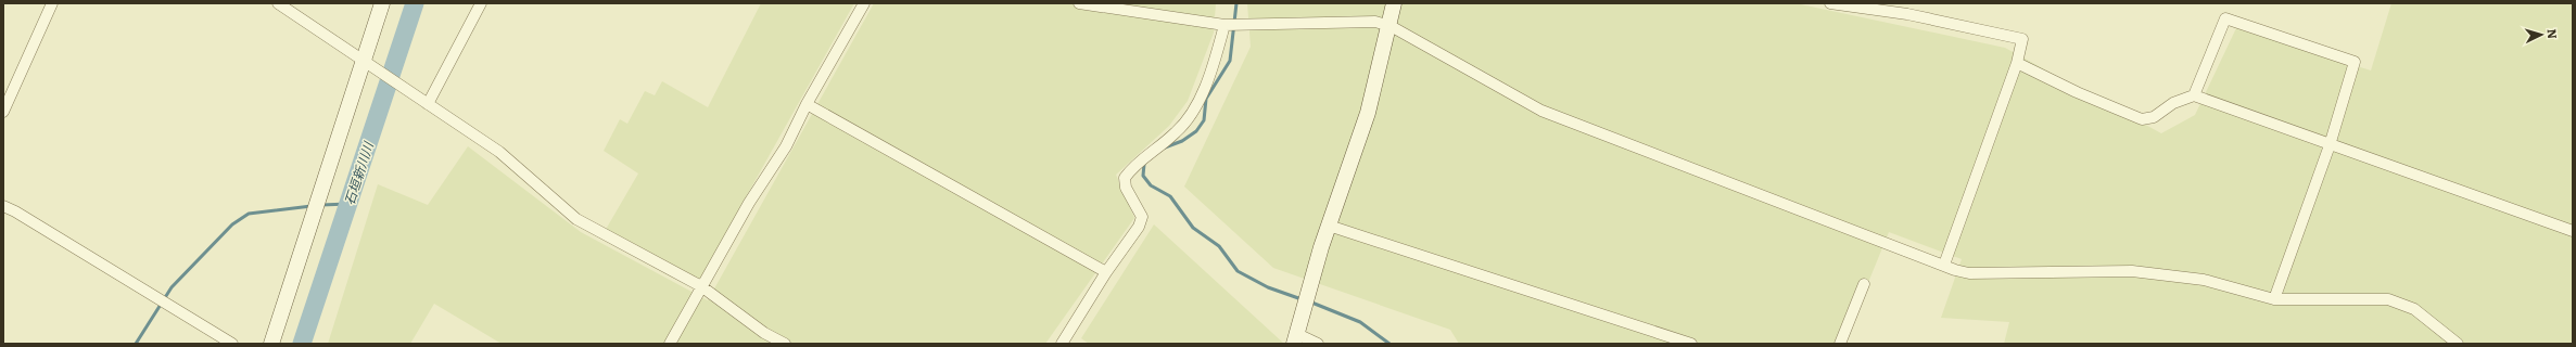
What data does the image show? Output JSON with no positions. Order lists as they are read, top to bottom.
{
  "water": ["石垣新川川"],
  "north": "right"
}
